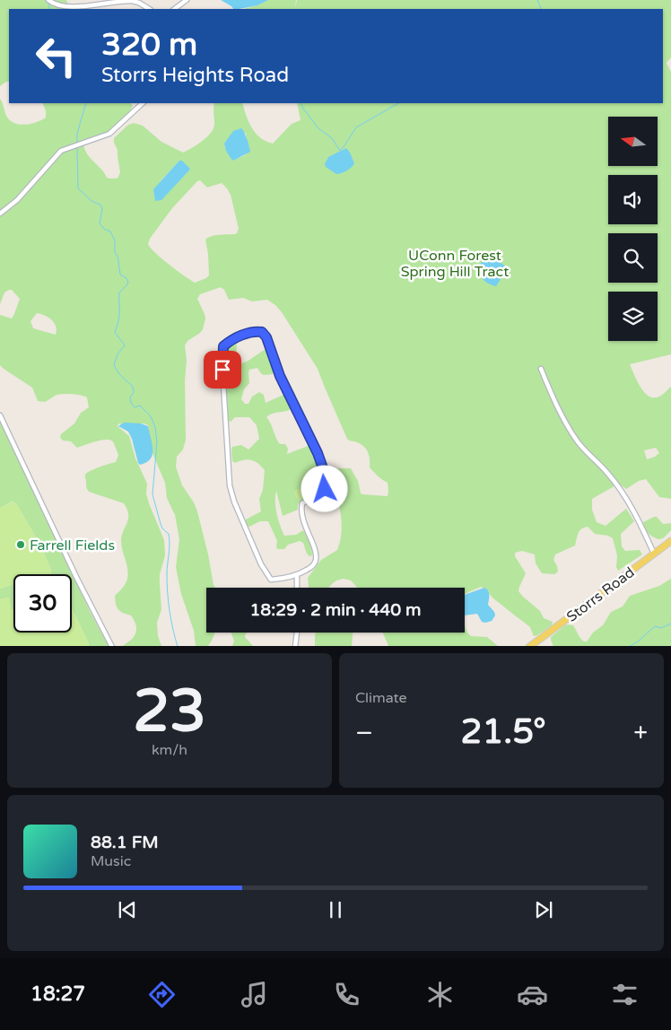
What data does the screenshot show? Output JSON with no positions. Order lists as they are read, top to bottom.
{
  "streets": {
    "main road": ["Storrs Road"]
  },
  "parks": ["UConn Forest Spring Hill Tract"],
  "places": ["Farrell Fields"],
  "north": "left",
  "page": {
    "turn": ["320 m", "Storrs Heights Road"],
    "limit": "30",
    "trip": "18:29 · 2 min · 440 m",
    "tile": [
      ["23", "km/h"],
      "Climate"
    ],
    "heat": ["−", "21.5°", "+"],
    "song": ["88.1 FM", "Music"],
    "tabs": "18:27"
  }
}
